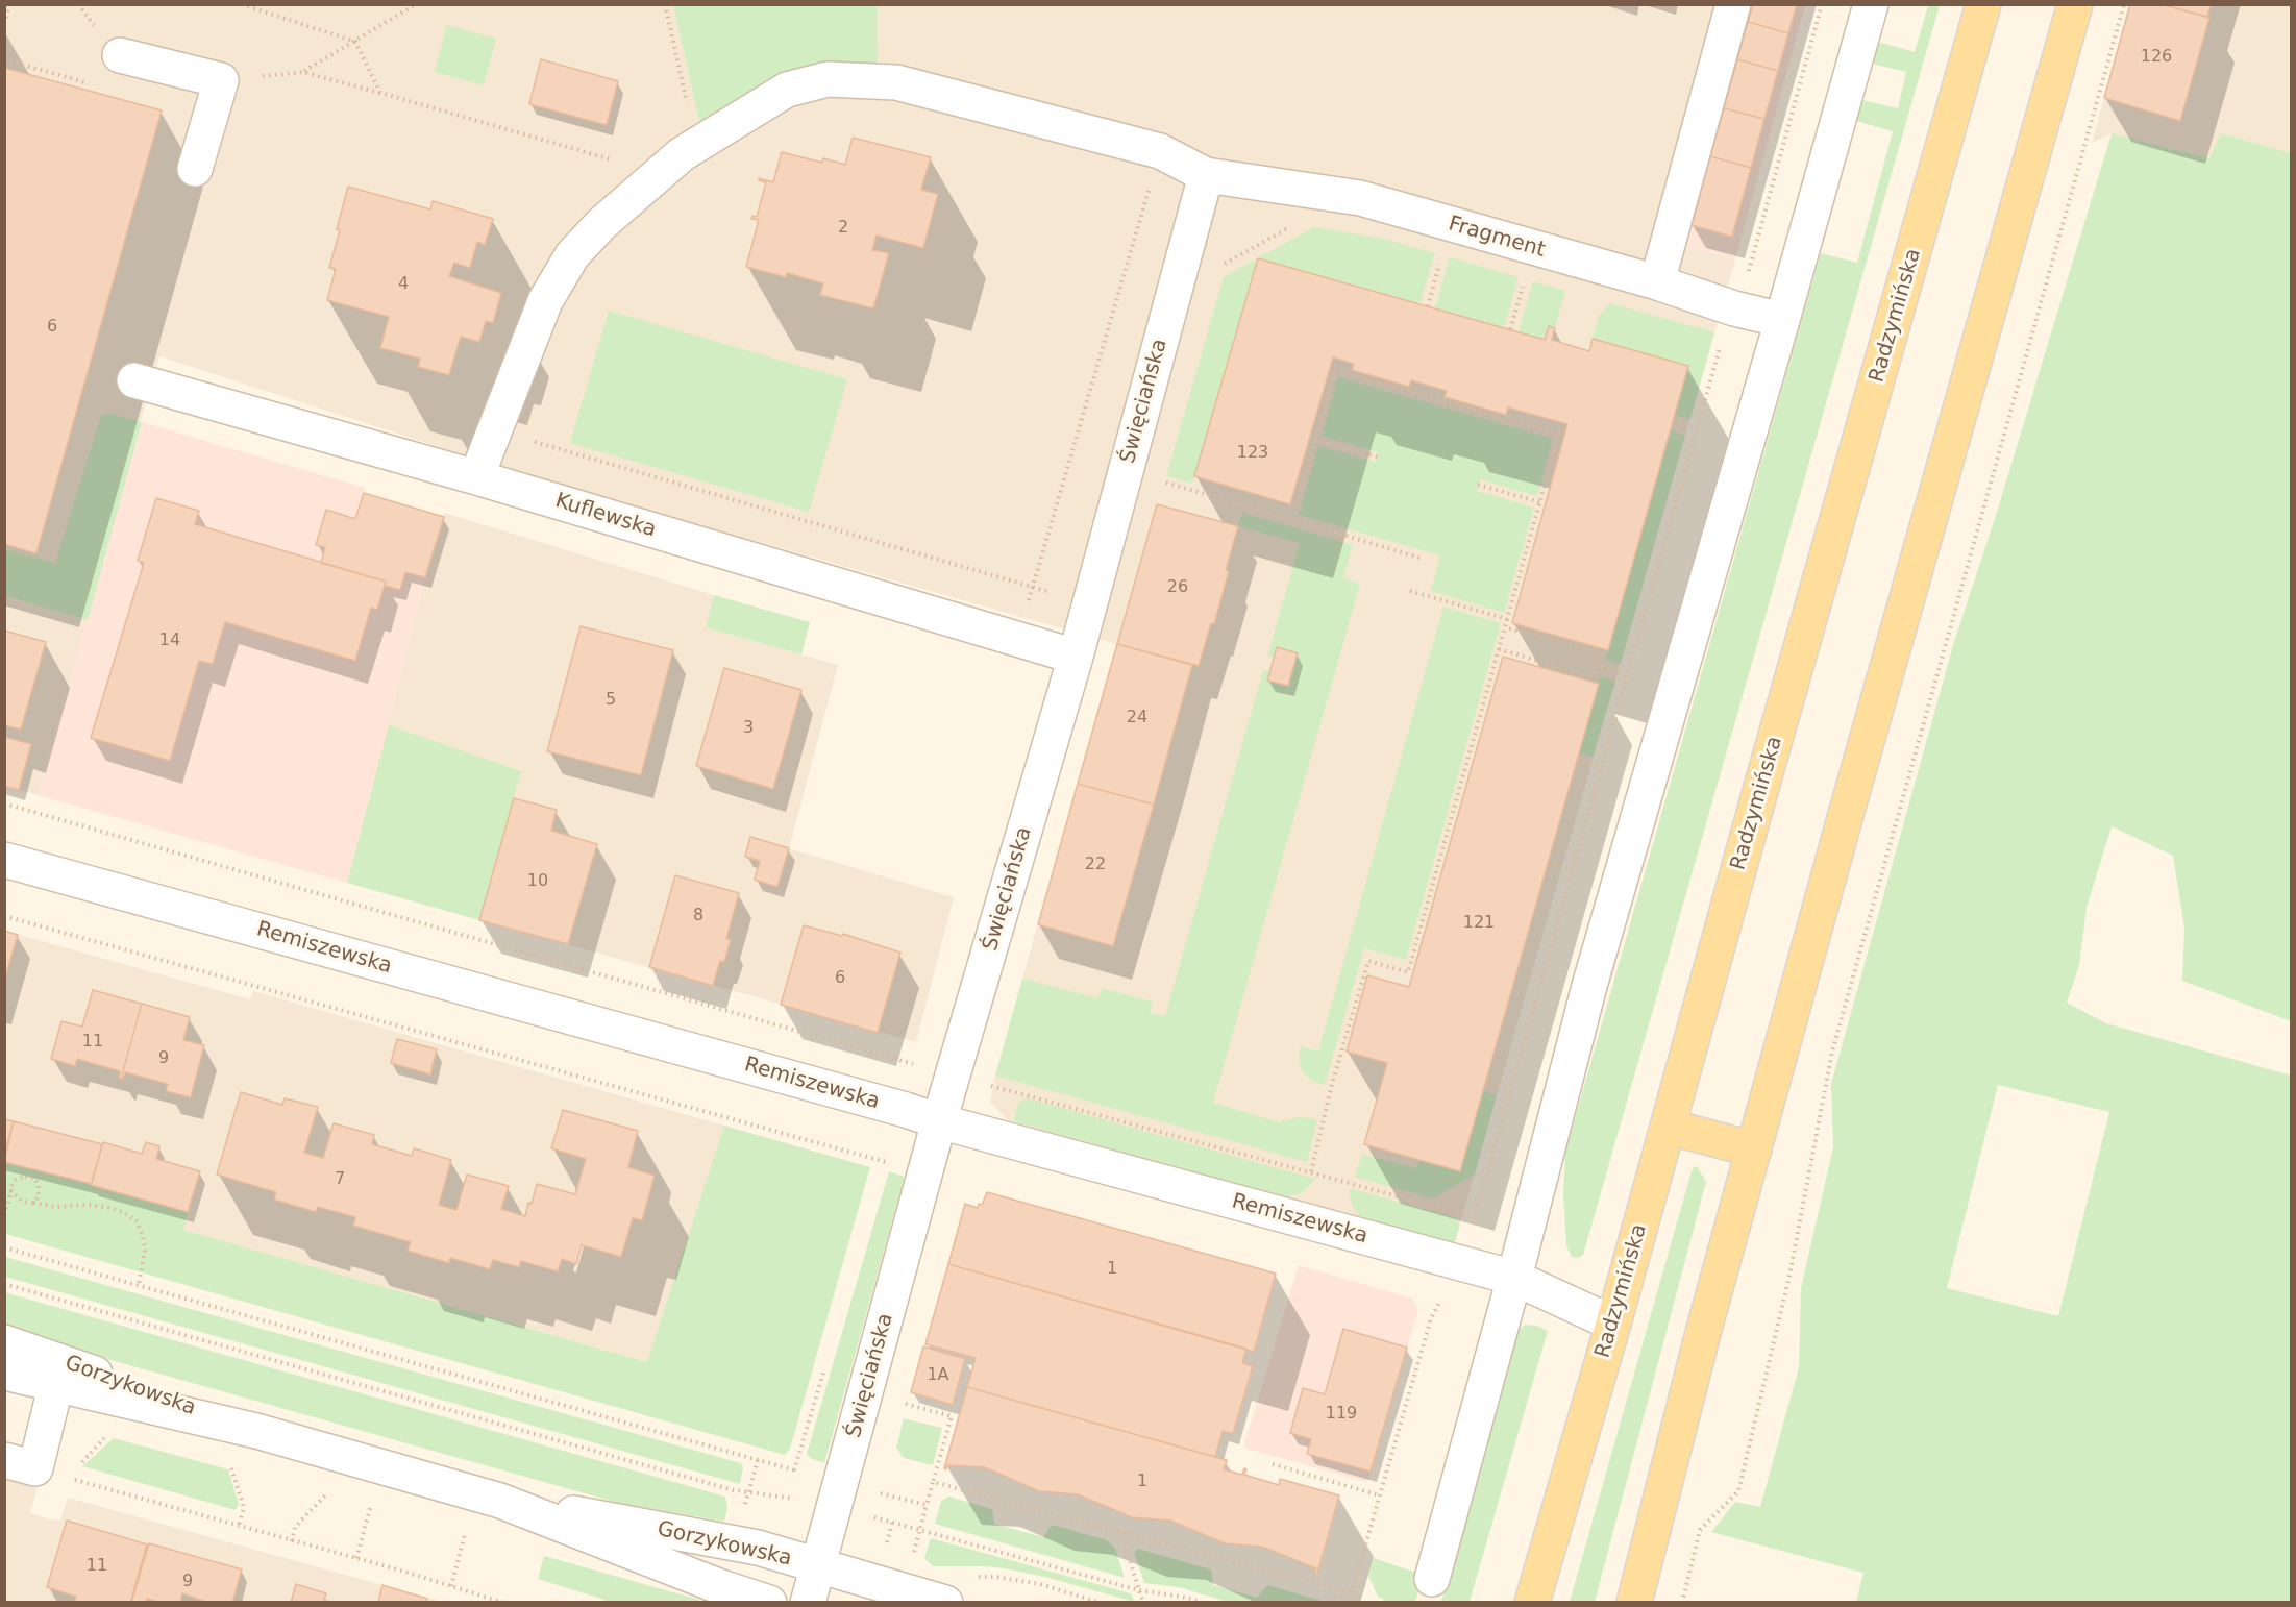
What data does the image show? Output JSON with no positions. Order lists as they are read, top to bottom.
{
  "streets": {
    "main road": ["Radzymińska"],
    "street": [
      "Fragment",
      "Święciańska",
      "Kuflewska",
      "Remiszewska",
      "Gorzykowska"
    ]
  },
  "crossings": [
    ["Fragment", "Święciańska"],
    ["Fragment", "Kuflewska"],
    ["Radzymińska", "Remiszewska"],
    ["Święciańska", "Kuflewska"],
    ["Święciańska", "Remiszewska"],
    ["Święciańska", "Gorzykowska"]
  ],
  "house_numbers": [
    "126",
    "2",
    "4",
    "6",
    "123",
    "26",
    "14",
    "5",
    "24",
    "3",
    "22",
    "10",
    "8",
    "121",
    "6",
    "11",
    "9",
    "7",
    "1",
    "1A",
    "119",
    "1",
    "11",
    "9"
  ]
}
